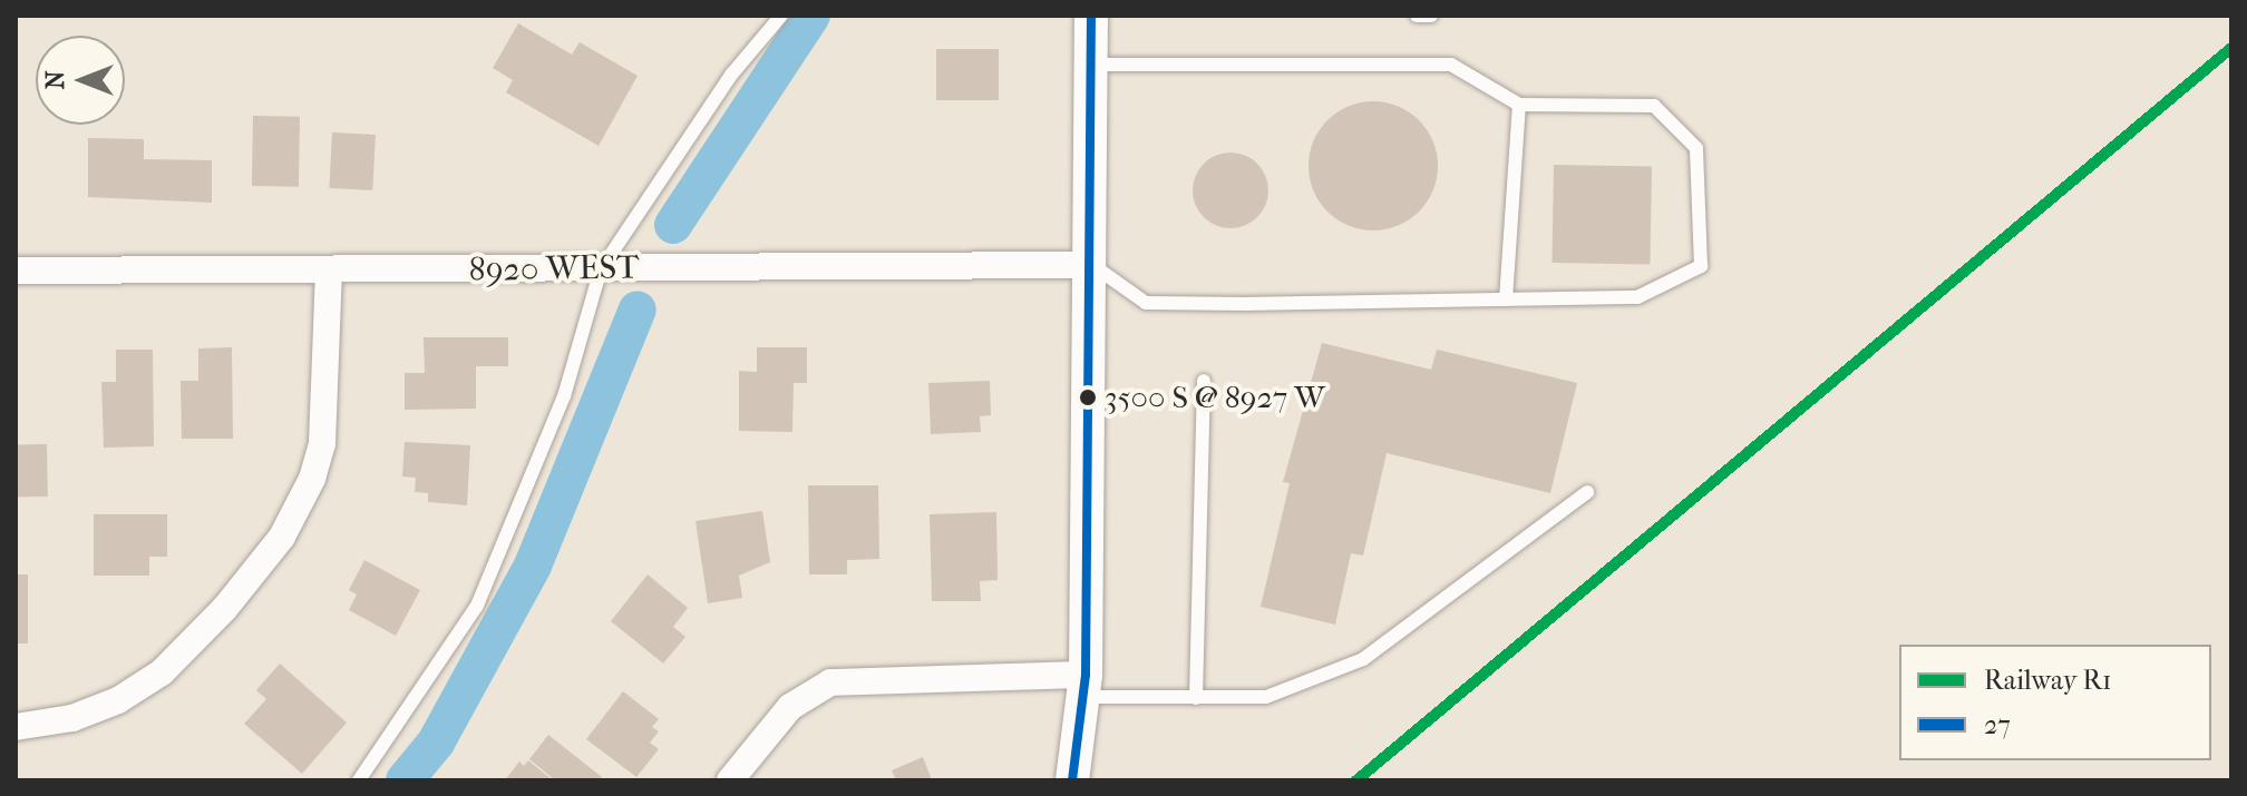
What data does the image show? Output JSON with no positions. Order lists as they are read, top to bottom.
{
  "streets": {
    "street": ["8920 WEST"]
  },
  "places": ["3500 S @ 8927 W"],
  "lines": ["transit line 27", "rail line R1"],
  "legend": ["Railway R1", "27"],
  "north": "left"
}
